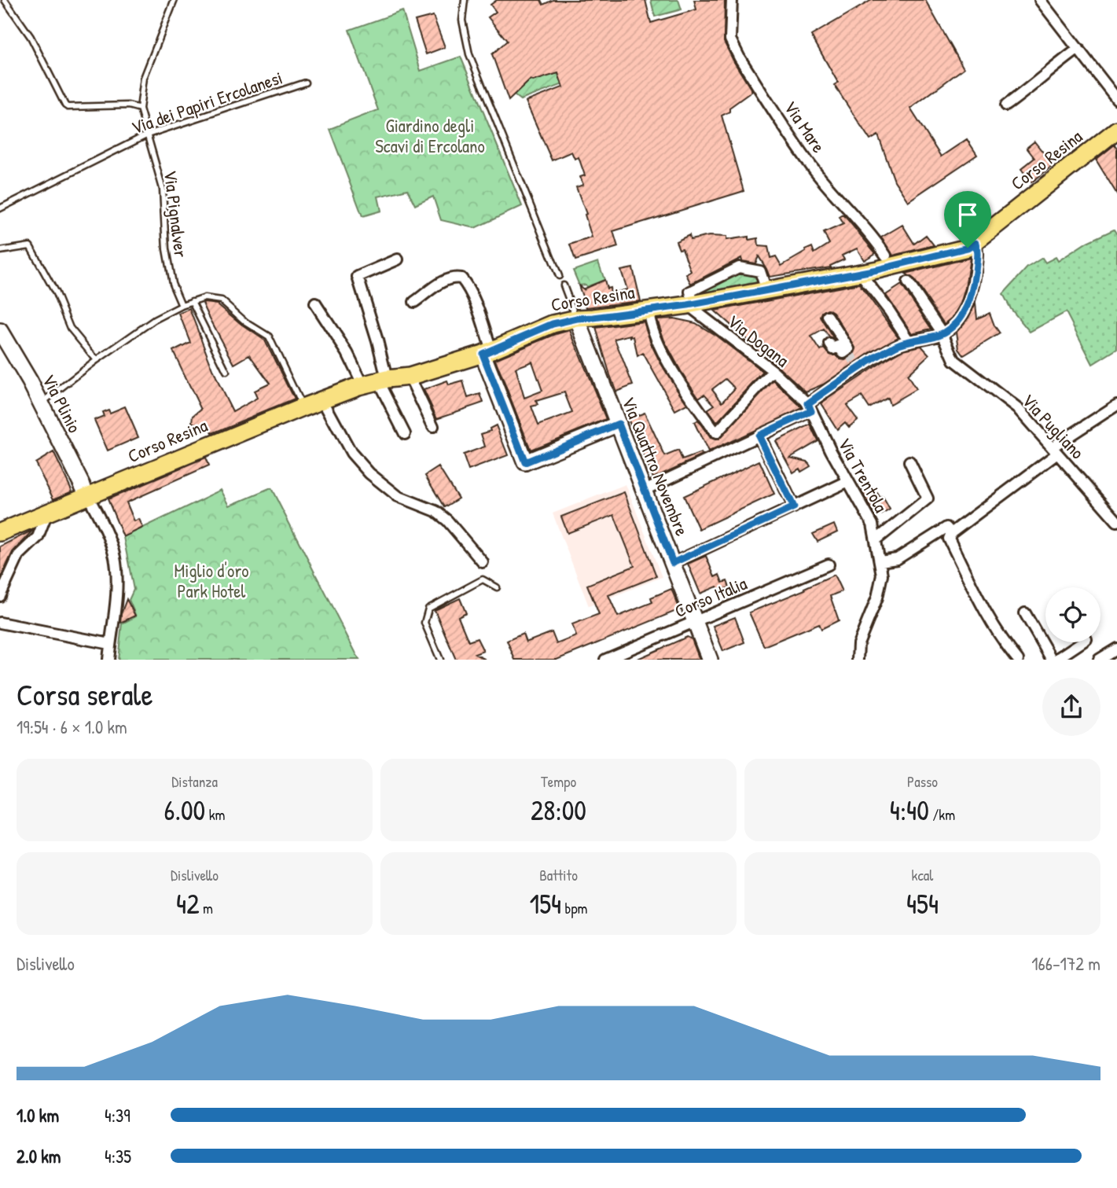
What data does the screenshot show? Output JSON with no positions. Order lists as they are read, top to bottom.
{
  "streets": {
    "main road": ["Corso Resina"],
    "street": [
      "Via Mare",
      "Via Dogana",
      "Via Plinio",
      "Via Pugliano",
      "Via Quattro Novembre",
      "Via Trentola",
      "Corso Italia"
    ],
    "lane": ["Via dei Papiri Ercolanesi", "Via Pignalver"]
  },
  "crossings": [
    ["Via dei Papiri Ercolanesi", "Via Pignalver"],
    ["Corso Resina", "Via Dogana"],
    ["Corso Resina", "Via Plinio"],
    ["Corso Resina", "Via Quattro Novembre"],
    ["Via Dogana", "Via Trentola"],
    ["Via Quattro Novembre", "Corso Italia"]
  ],
  "parks": ["Giardino degli Scavi di Ercolano", "Miglio d'oro Park Hotel"],
  "page": {
    "heading": ["Corsa serale", "19:54 · 6 × 1.0 km"],
    "stats": [
      ["Distanza", "6.00 km"],
      ["Tempo", "28:00"],
      ["Passo", "4:40 /km"],
      ["Dislivello", "42 m"],
      ["Battito", "154 bpm"],
      ["kcal", "454"]
    ],
    "chart": ["Dislivello", "166–172 m"],
    "list": [
      {
        "name": "1.0 km",
        "note": "4:39"
      },
      {
        "name": "2.0 km",
        "note": "4:35"
      }
    ]
  }
}
